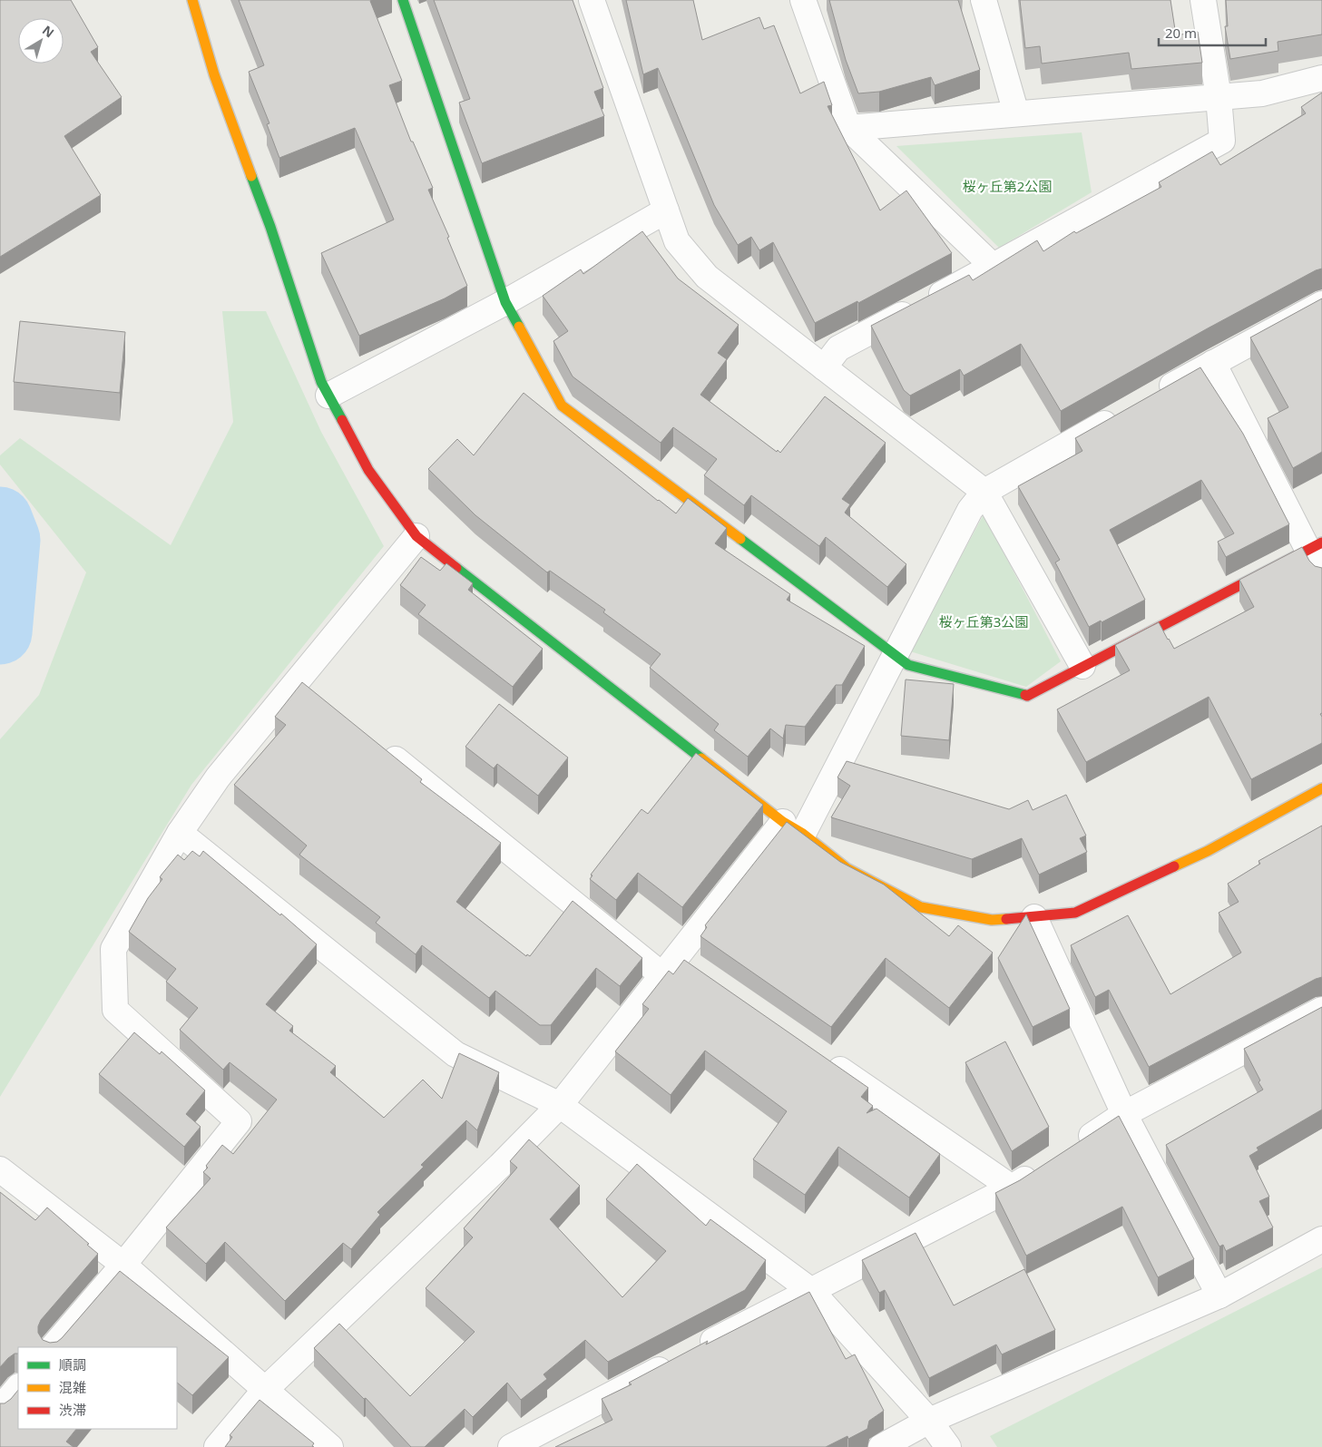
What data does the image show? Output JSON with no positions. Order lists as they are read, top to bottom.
{
  "parks": ["桜ヶ丘第2公園", "桜ヶ丘第3公園"],
  "legend": ["順調", "混雑", "渋滞"],
  "scale_bar": "20 m",
  "north": "top right"
}
